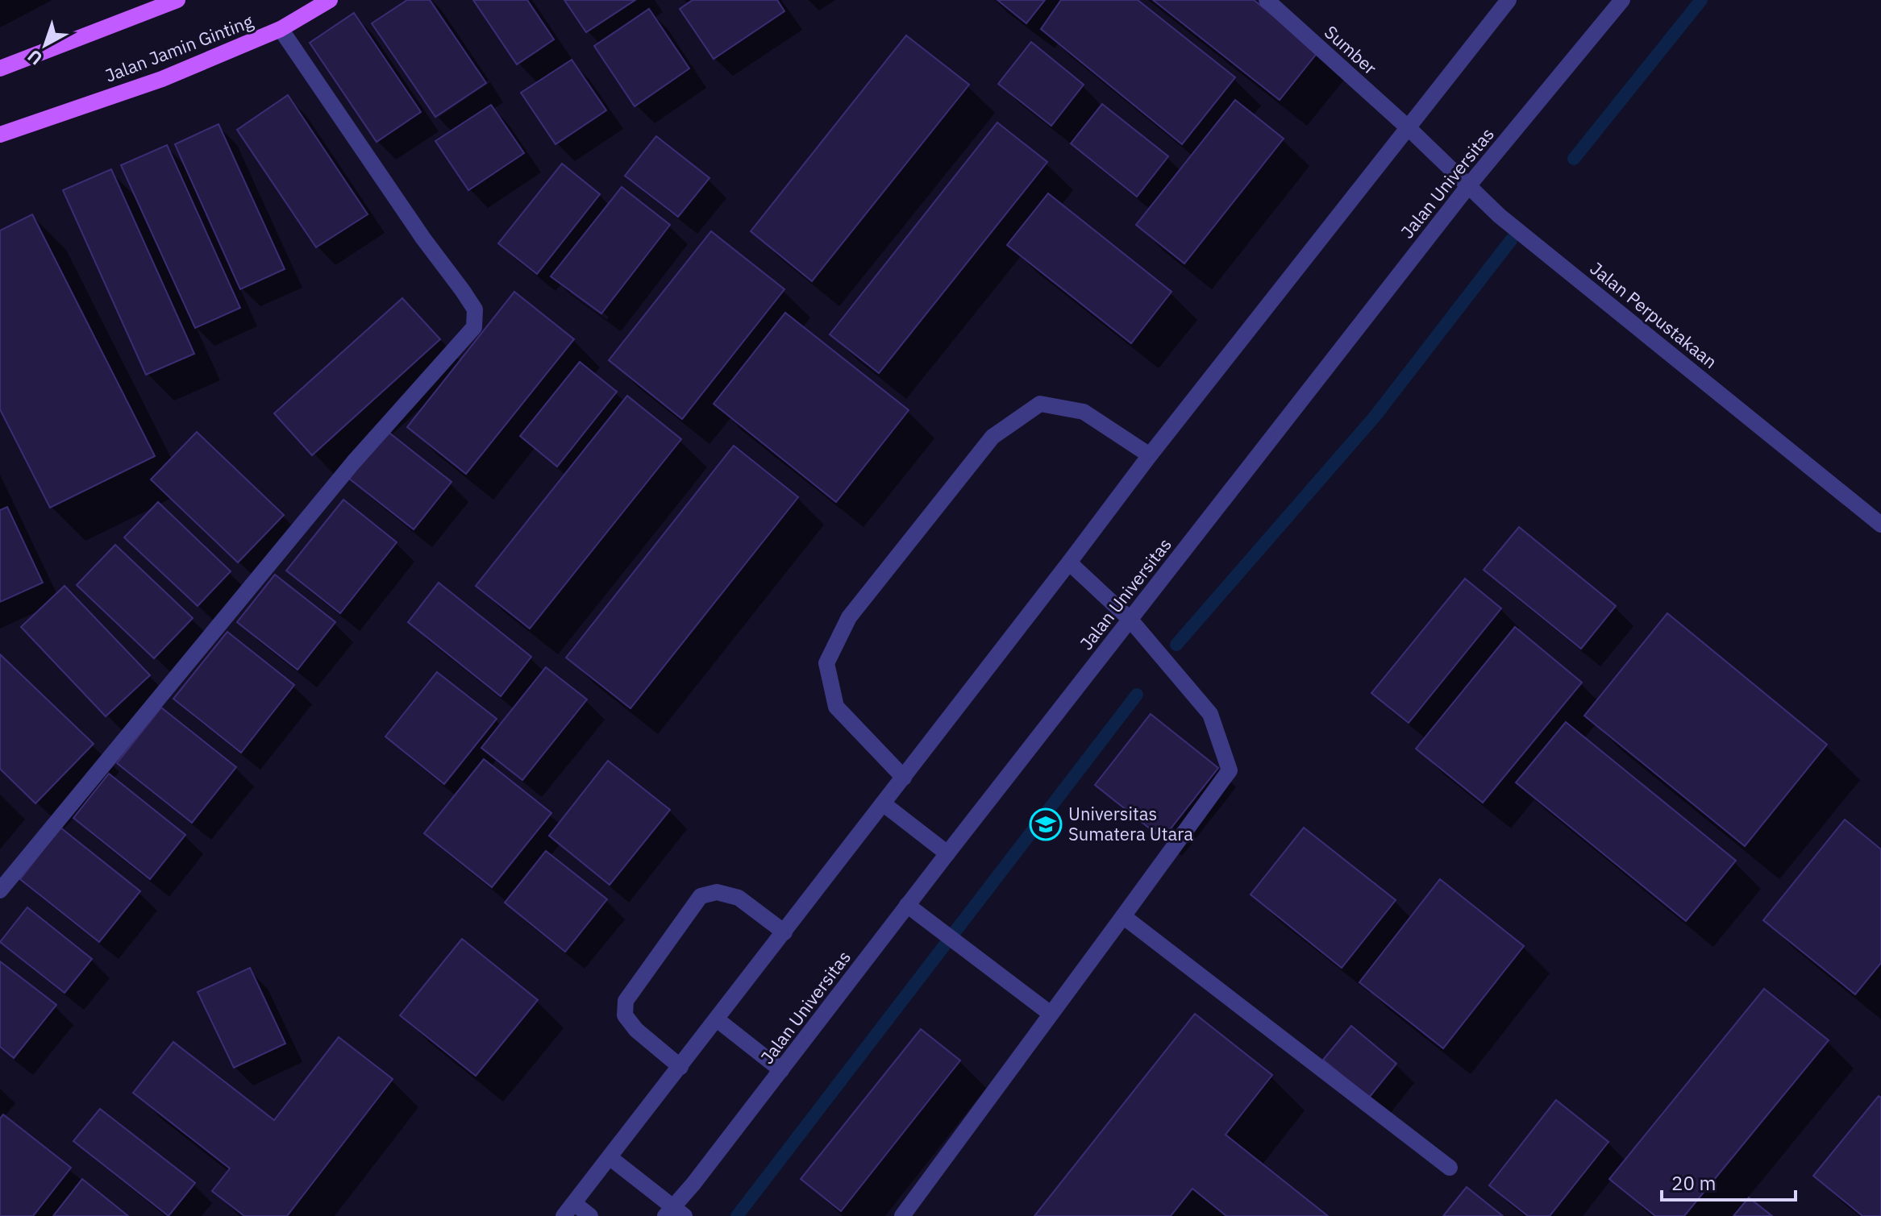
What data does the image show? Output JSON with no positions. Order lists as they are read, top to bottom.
{
  "streets": {
    "main road": ["Jalan Jamin Ginting"],
    "street": ["Sumber", "Jalan Universitas", "Jalan Perpustakaan"]
  },
  "crossings": [
    ["Sumber", "Jalan Perpustakaan"],
    ["Jalan Universitas", "Jalan Perpustakaan"]
  ],
  "places": {
    "school or university": ["Universitas Sumatera Utara"]
  },
  "scale_bar": "20 m",
  "north": "bottom left"
}
